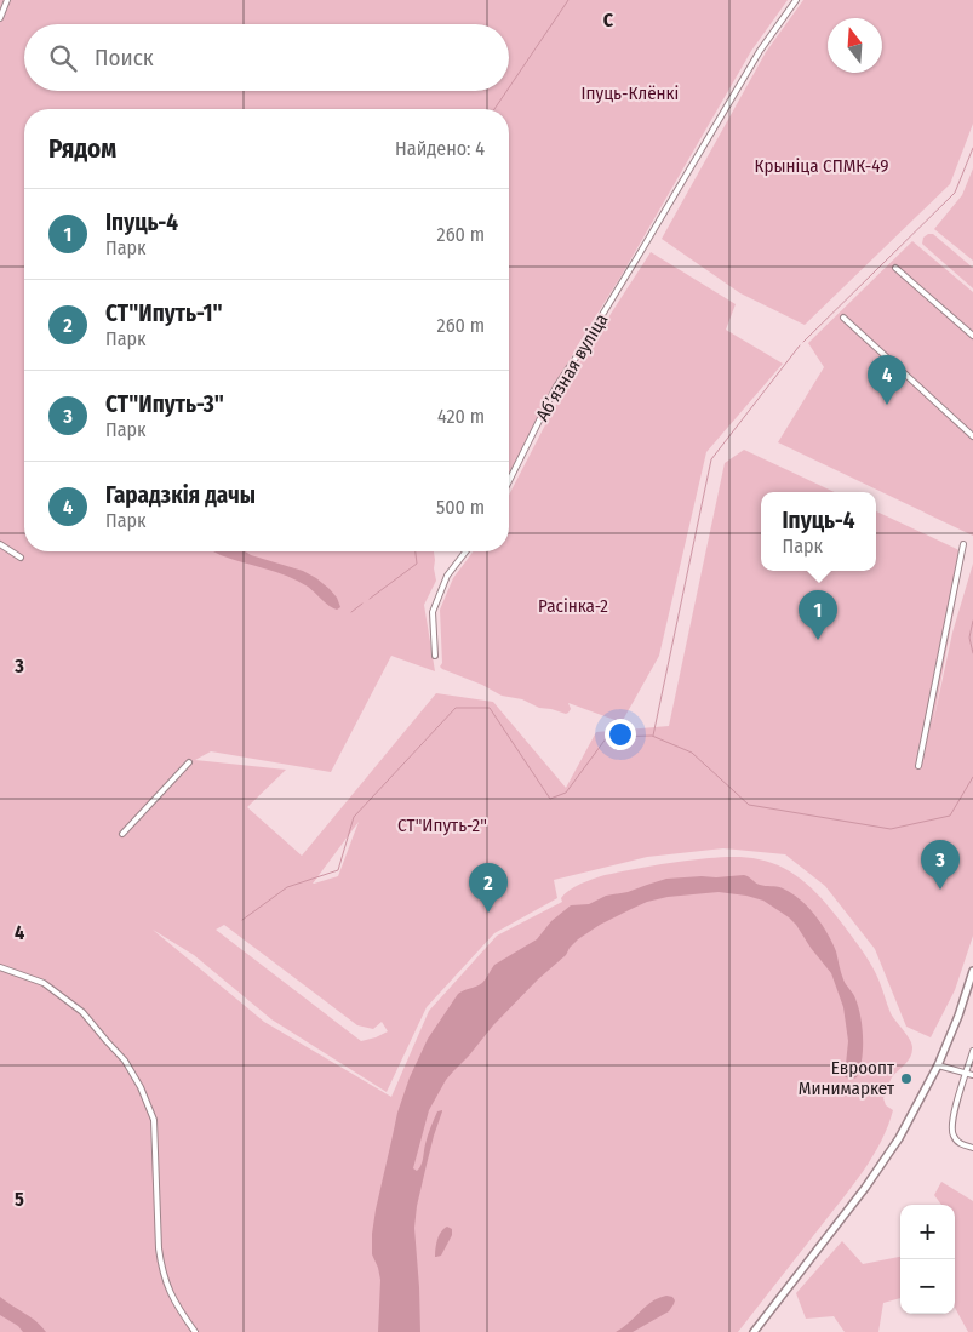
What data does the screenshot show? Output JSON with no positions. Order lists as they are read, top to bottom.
{
  "streets": {
    "street": ["Абʼязная вуліца"]
  },
  "parks": [
    "Іпуць-Клёнкі",
    "Крыніца СПМК-49",
    "Расінка-2",
    "СТ\"Ипуть-2\""
  ],
  "places": ["Евроопт Минимаркет"],
  "north": "top",
  "page": {
    "search": "Поиск",
    "heading": ["Рядом", "Найдено: 4"],
    "list": [
      {
        "mark": "1",
        "name": "Іпуць-4",
        "note": "Парк",
        "value": "260 m"
      },
      {
        "mark": "2",
        "name": "СТ\"Ипуть-1\"",
        "note": "Парк",
        "value": "260 m"
      },
      {
        "mark": "3",
        "name": "СТ\"Ипуть-3\"",
        "note": "Парк",
        "value": "420 m"
      },
      {
        "mark": "4",
        "name": "Гарадзкія дачы",
        "note": "Парк",
        "value": "500 m"
      }
    ],
    "pins": [
      "4",
      "1",
      "3",
      "2"
    ],
    "popup": ["Іпуць-4", "Парк"],
    "map_buttons": ["+", "−"]
  },
  "grid": {
    "columns": ["C"],
    "rows": ["3", "4", "5"]
  }
}
